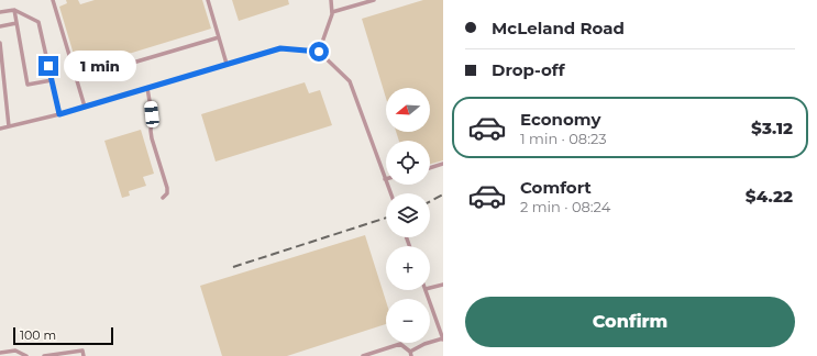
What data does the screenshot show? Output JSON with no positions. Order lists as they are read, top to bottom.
{
  "scale_bar": "100 m",
  "north": "left",
  "page": {
    "banner": ["McLeland Road", "Drop-off"],
    "bubble": "1 min",
    "map_buttons": ["+", "−"],
    "list": [
      {
        "name": "Economy",
        "note": "1 min · 08:23",
        "value": "$3.12"
      },
      {
        "name": "Comfort",
        "note": "2 min · 08:24",
        "value": "$4.22"
      }
    ],
    "buttons": "Confirm",
    "scale": "100 m"
  }
}
